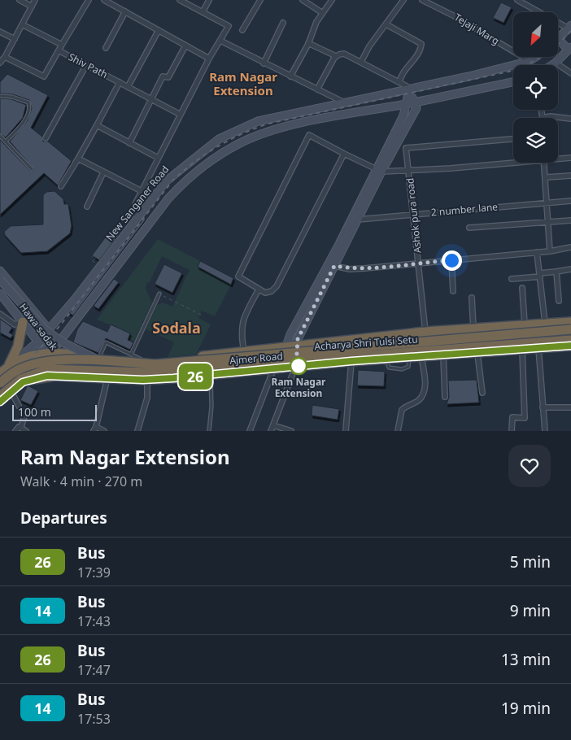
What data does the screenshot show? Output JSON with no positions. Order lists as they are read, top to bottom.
{
  "streets": {
    "highway": ["Acharya Shri Tulsi Setu", "Ajmer Road"],
    "main road": ["New Sanganer Road", "Hawa sadak"],
    "street": [
      "Tejaji Marg",
      "Shiv Path",
      "2 number lane",
      "Ashok pura road"
    ]
  },
  "crossings": [
    ["Tejaji Marg", "New Sanganer Road"],
    ["New Sanganer Road", "Hawa sadak"],
    ["New Sanganer Road", "Ajmer Road"],
    ["2 number lane", "Ashok pura road"],
    ["Ashok pura road", "Ajmer Road"],
    ["Hawa sadak", "Ajmer Road"],
    ["Acharya Shri Tulsi Setu", "Ajmer Road"]
  ],
  "districts": ["Ram Nagar Extension", "Sodala"],
  "places": ["Ram Nagar Extension"],
  "lines": ["bus line 26"],
  "scale_bar": "100 m",
  "north": "bottom left",
  "page": {
    "on_map": "26",
    "scale": "100 m",
    "heading": [
      ["Ram Nagar Extension", "Walk · 4 min · 270 m"],
      "Departures"
    ],
    "list": [
      {
        "mark": "26",
        "name": "Bus",
        "note": "17:39",
        "value": "5 min"
      },
      {
        "mark": "14",
        "name": "Bus",
        "note": "17:43",
        "value": "9 min"
      },
      {
        "mark": "26",
        "name": "Bus",
        "note": "17:47",
        "value": "13 min"
      },
      {
        "mark": "14",
        "name": "Bus",
        "note": "17:53",
        "value": "19 min"
      }
    ]
  }
}
